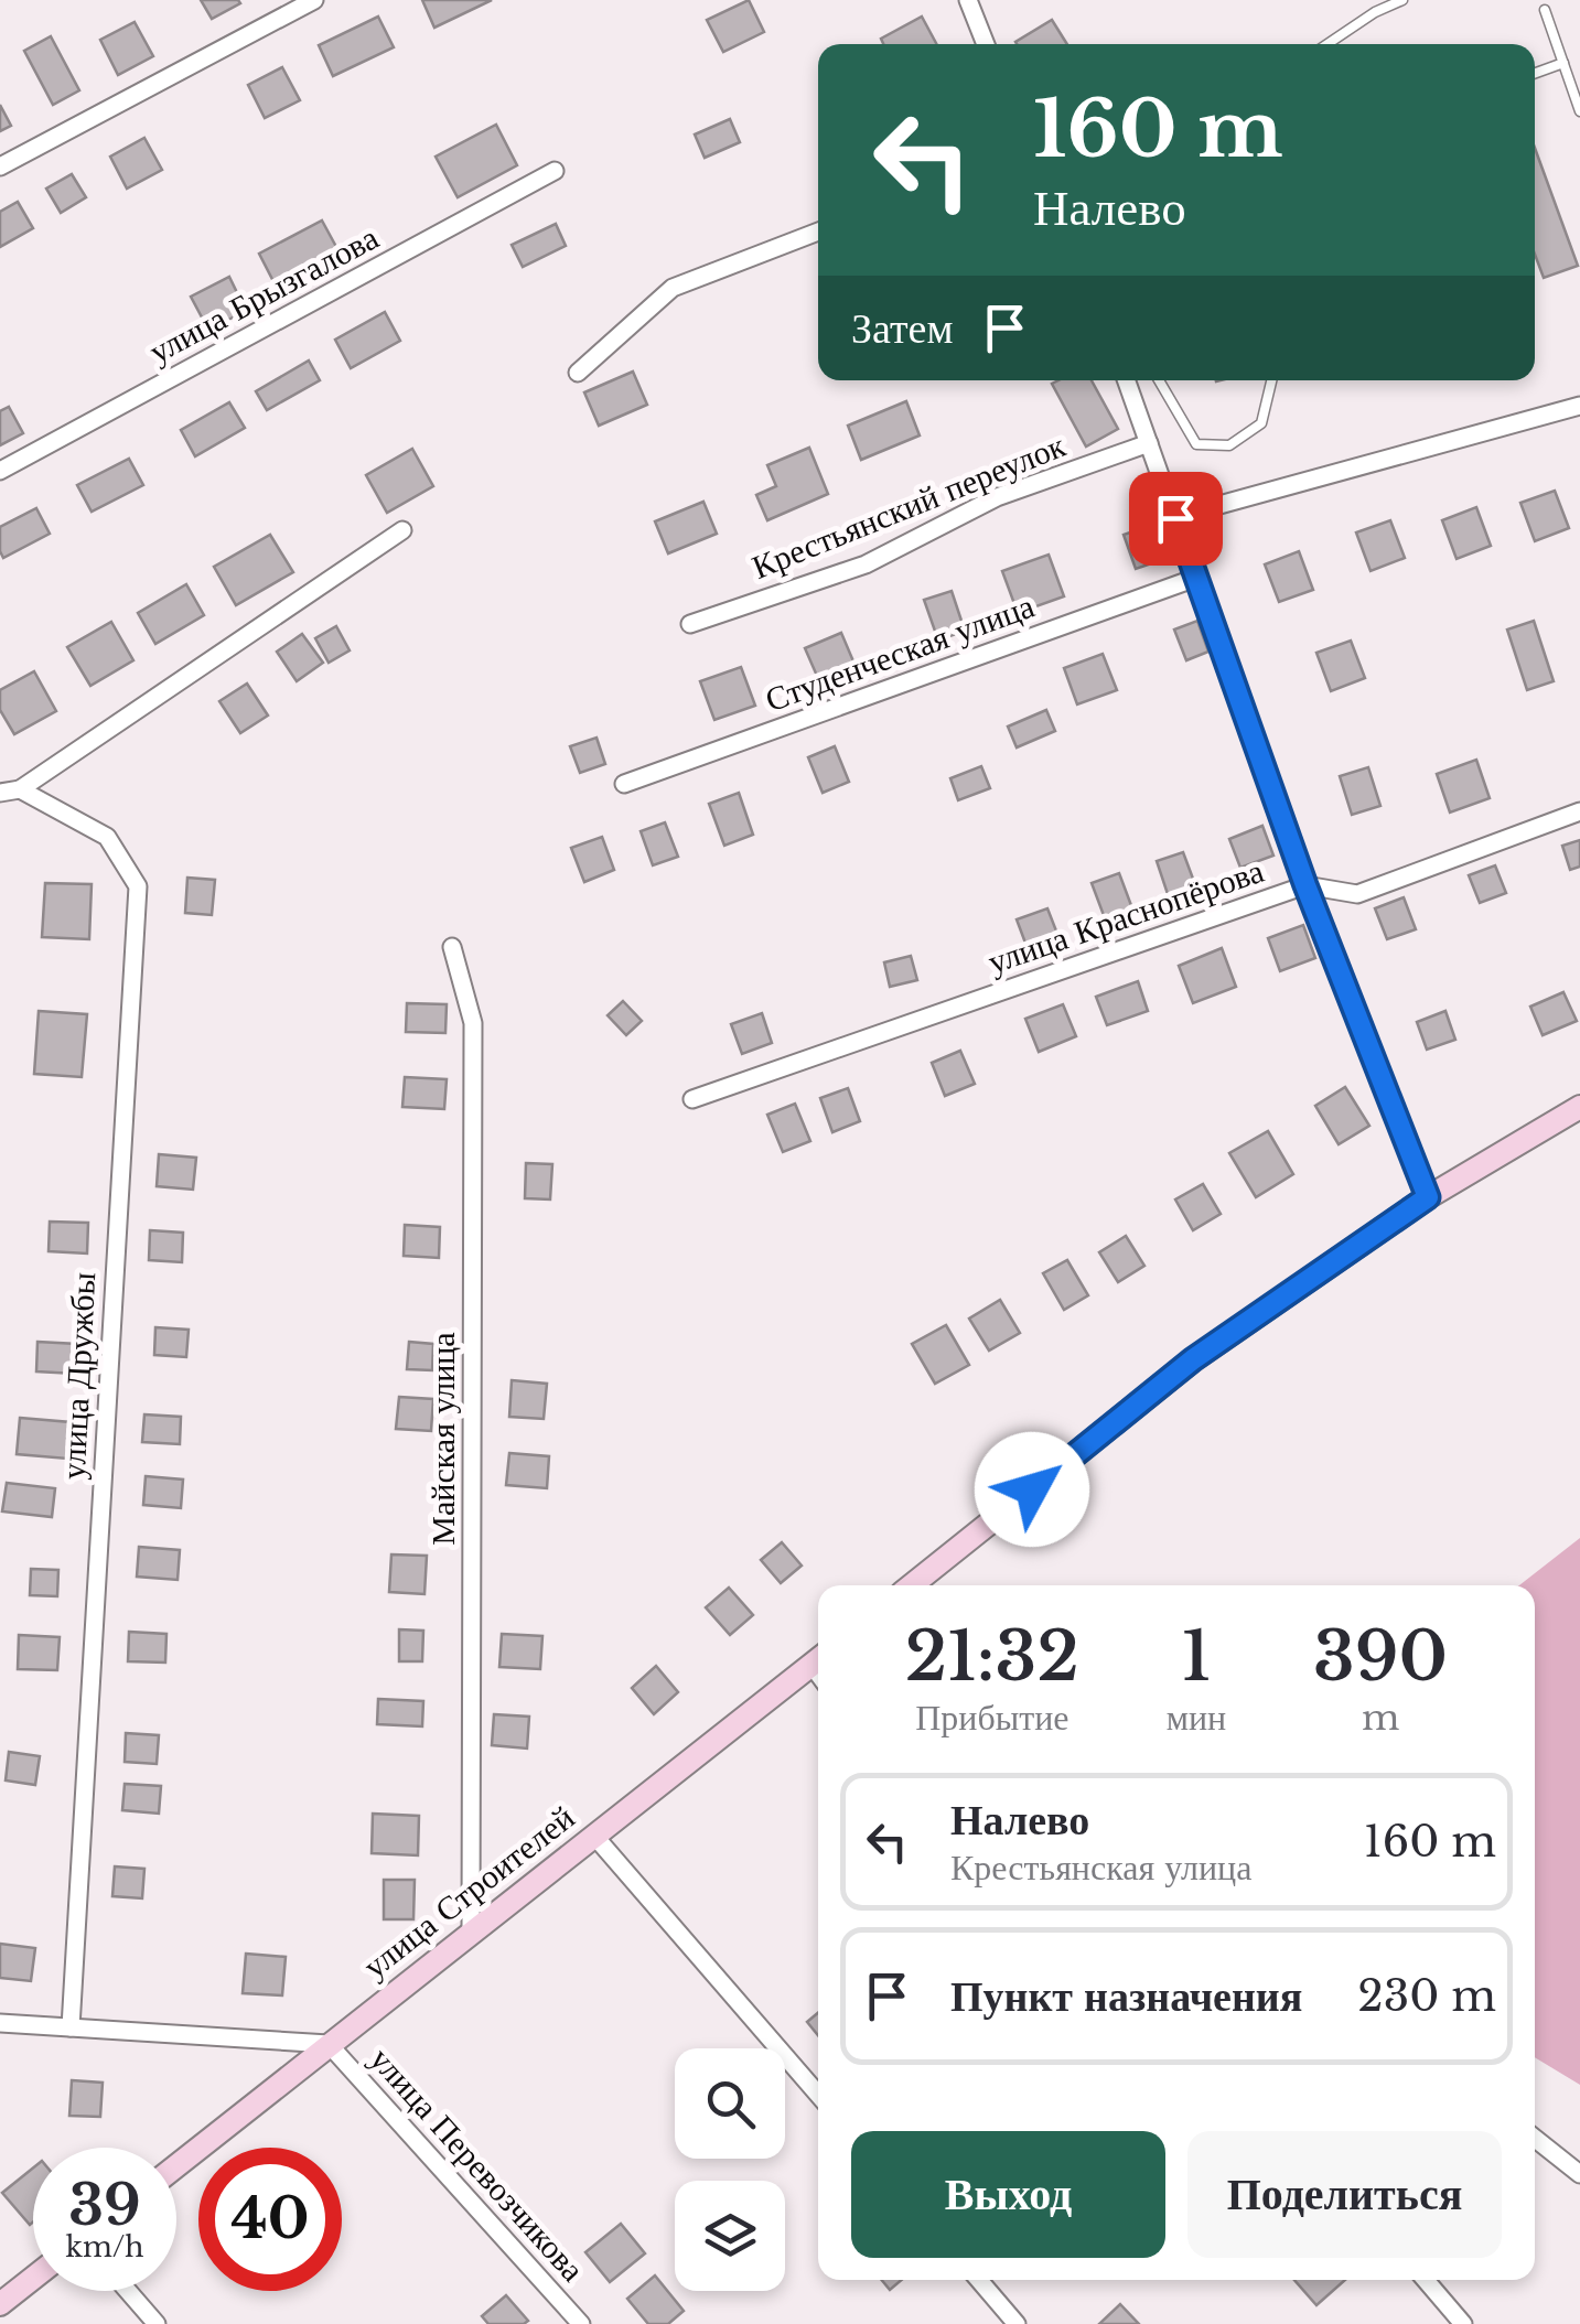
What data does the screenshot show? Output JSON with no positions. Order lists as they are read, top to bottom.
{
  "streets": {
    "street": [
      "улица Брызгалова",
      "Крестьянский переулок",
      "Студенческая улица",
      "улица Краснопёрова",
      "улица Дружбы",
      "Майская улица",
      "улица Строителей",
      "улица Перевозчикова"
    ]
  },
  "crossings": [
    ["Майская улица", "улица Строителей"],
    ["улица Строителей", "улица Перевозчикова"]
  ],
  "page": {
    "turn": ["160 m", "Налево"],
    "then": "Затем",
    "eta": [
      "21:32",
      "Прибытие",
      "1",
      "мин",
      "390",
      "m"
    ],
    "list": [
      {
        "name": "Налево",
        "note": "Крестьянская улица",
        "value": "160 m"
      },
      {
        "name": "Пункт назначения",
        "value": "230 m"
      }
    ],
    "buttons": ["Выход", "Поделиться"],
    "speed": "39 km/h",
    "limit": "40"
  }
}
